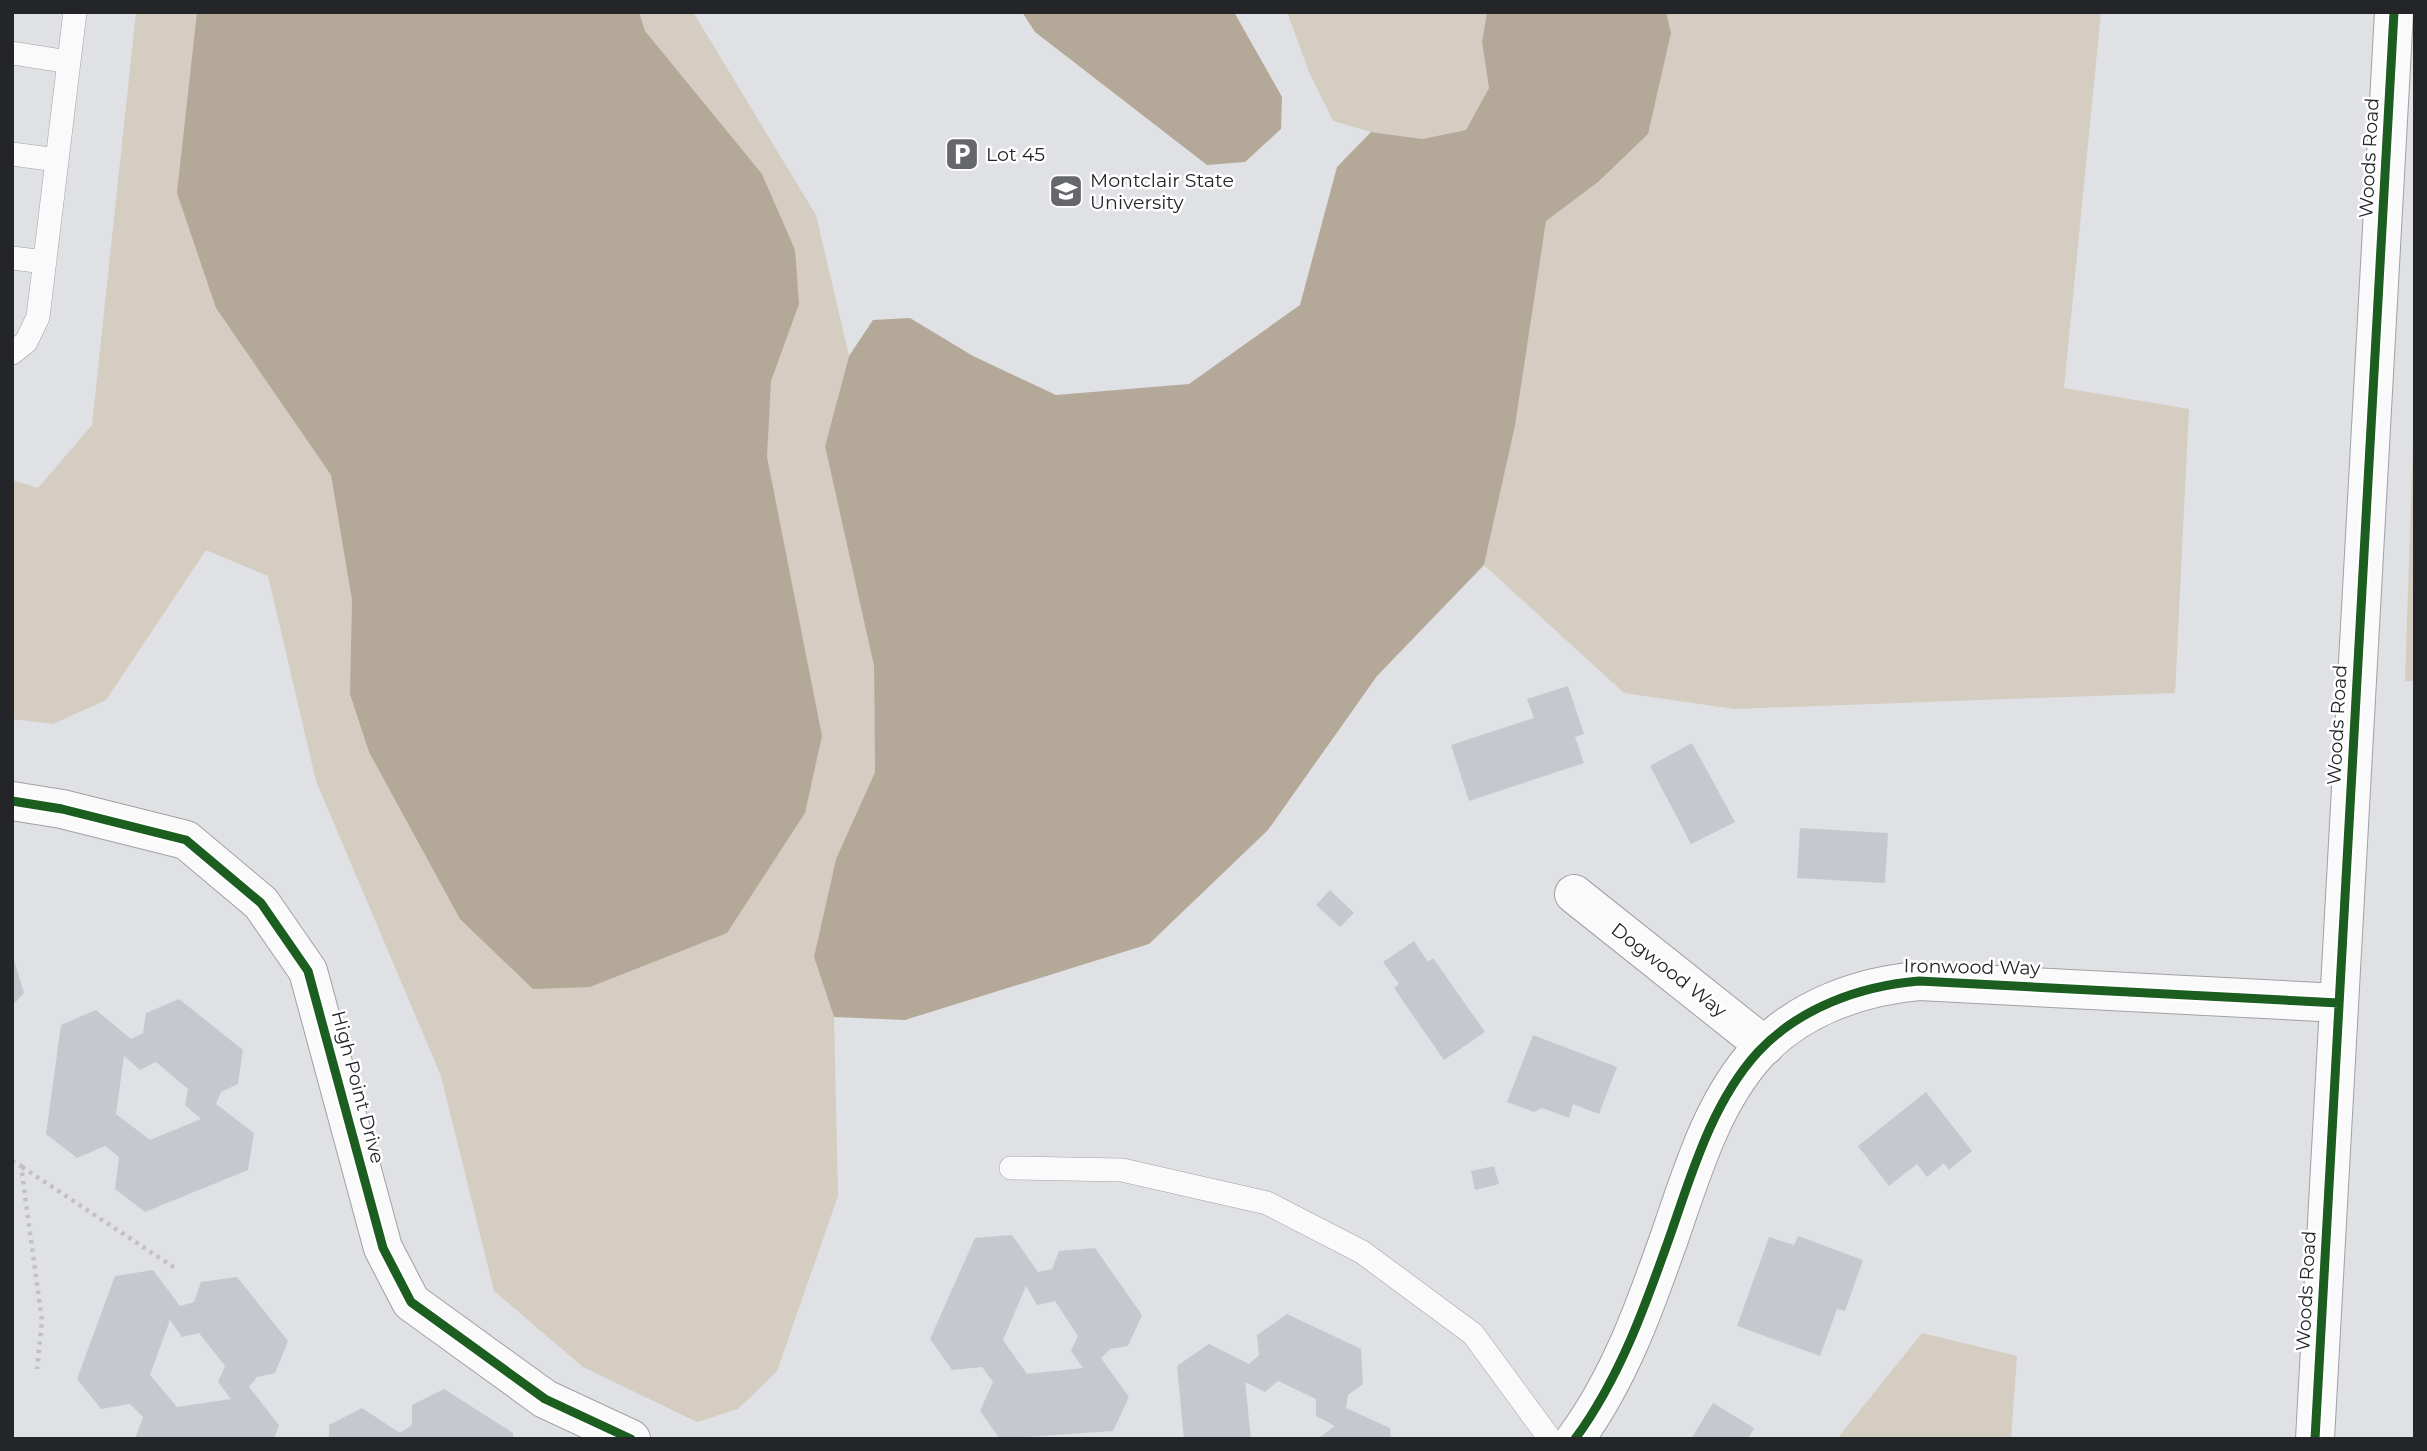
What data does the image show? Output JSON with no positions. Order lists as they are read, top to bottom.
{
  "streets": {
    "street": [
      "Woods Road",
      "Ironwood Way",
      "Dogwood Way",
      "High Point Drive"
    ]
  },
  "crossings": [
    ["Woods Road", "Ironwood Way"],
    ["Ironwood Way", "Dogwood Way"]
  ],
  "places": {
    "parking": ["Lot 45"],
    "school or university": ["Montclair State University"]
  }
}
